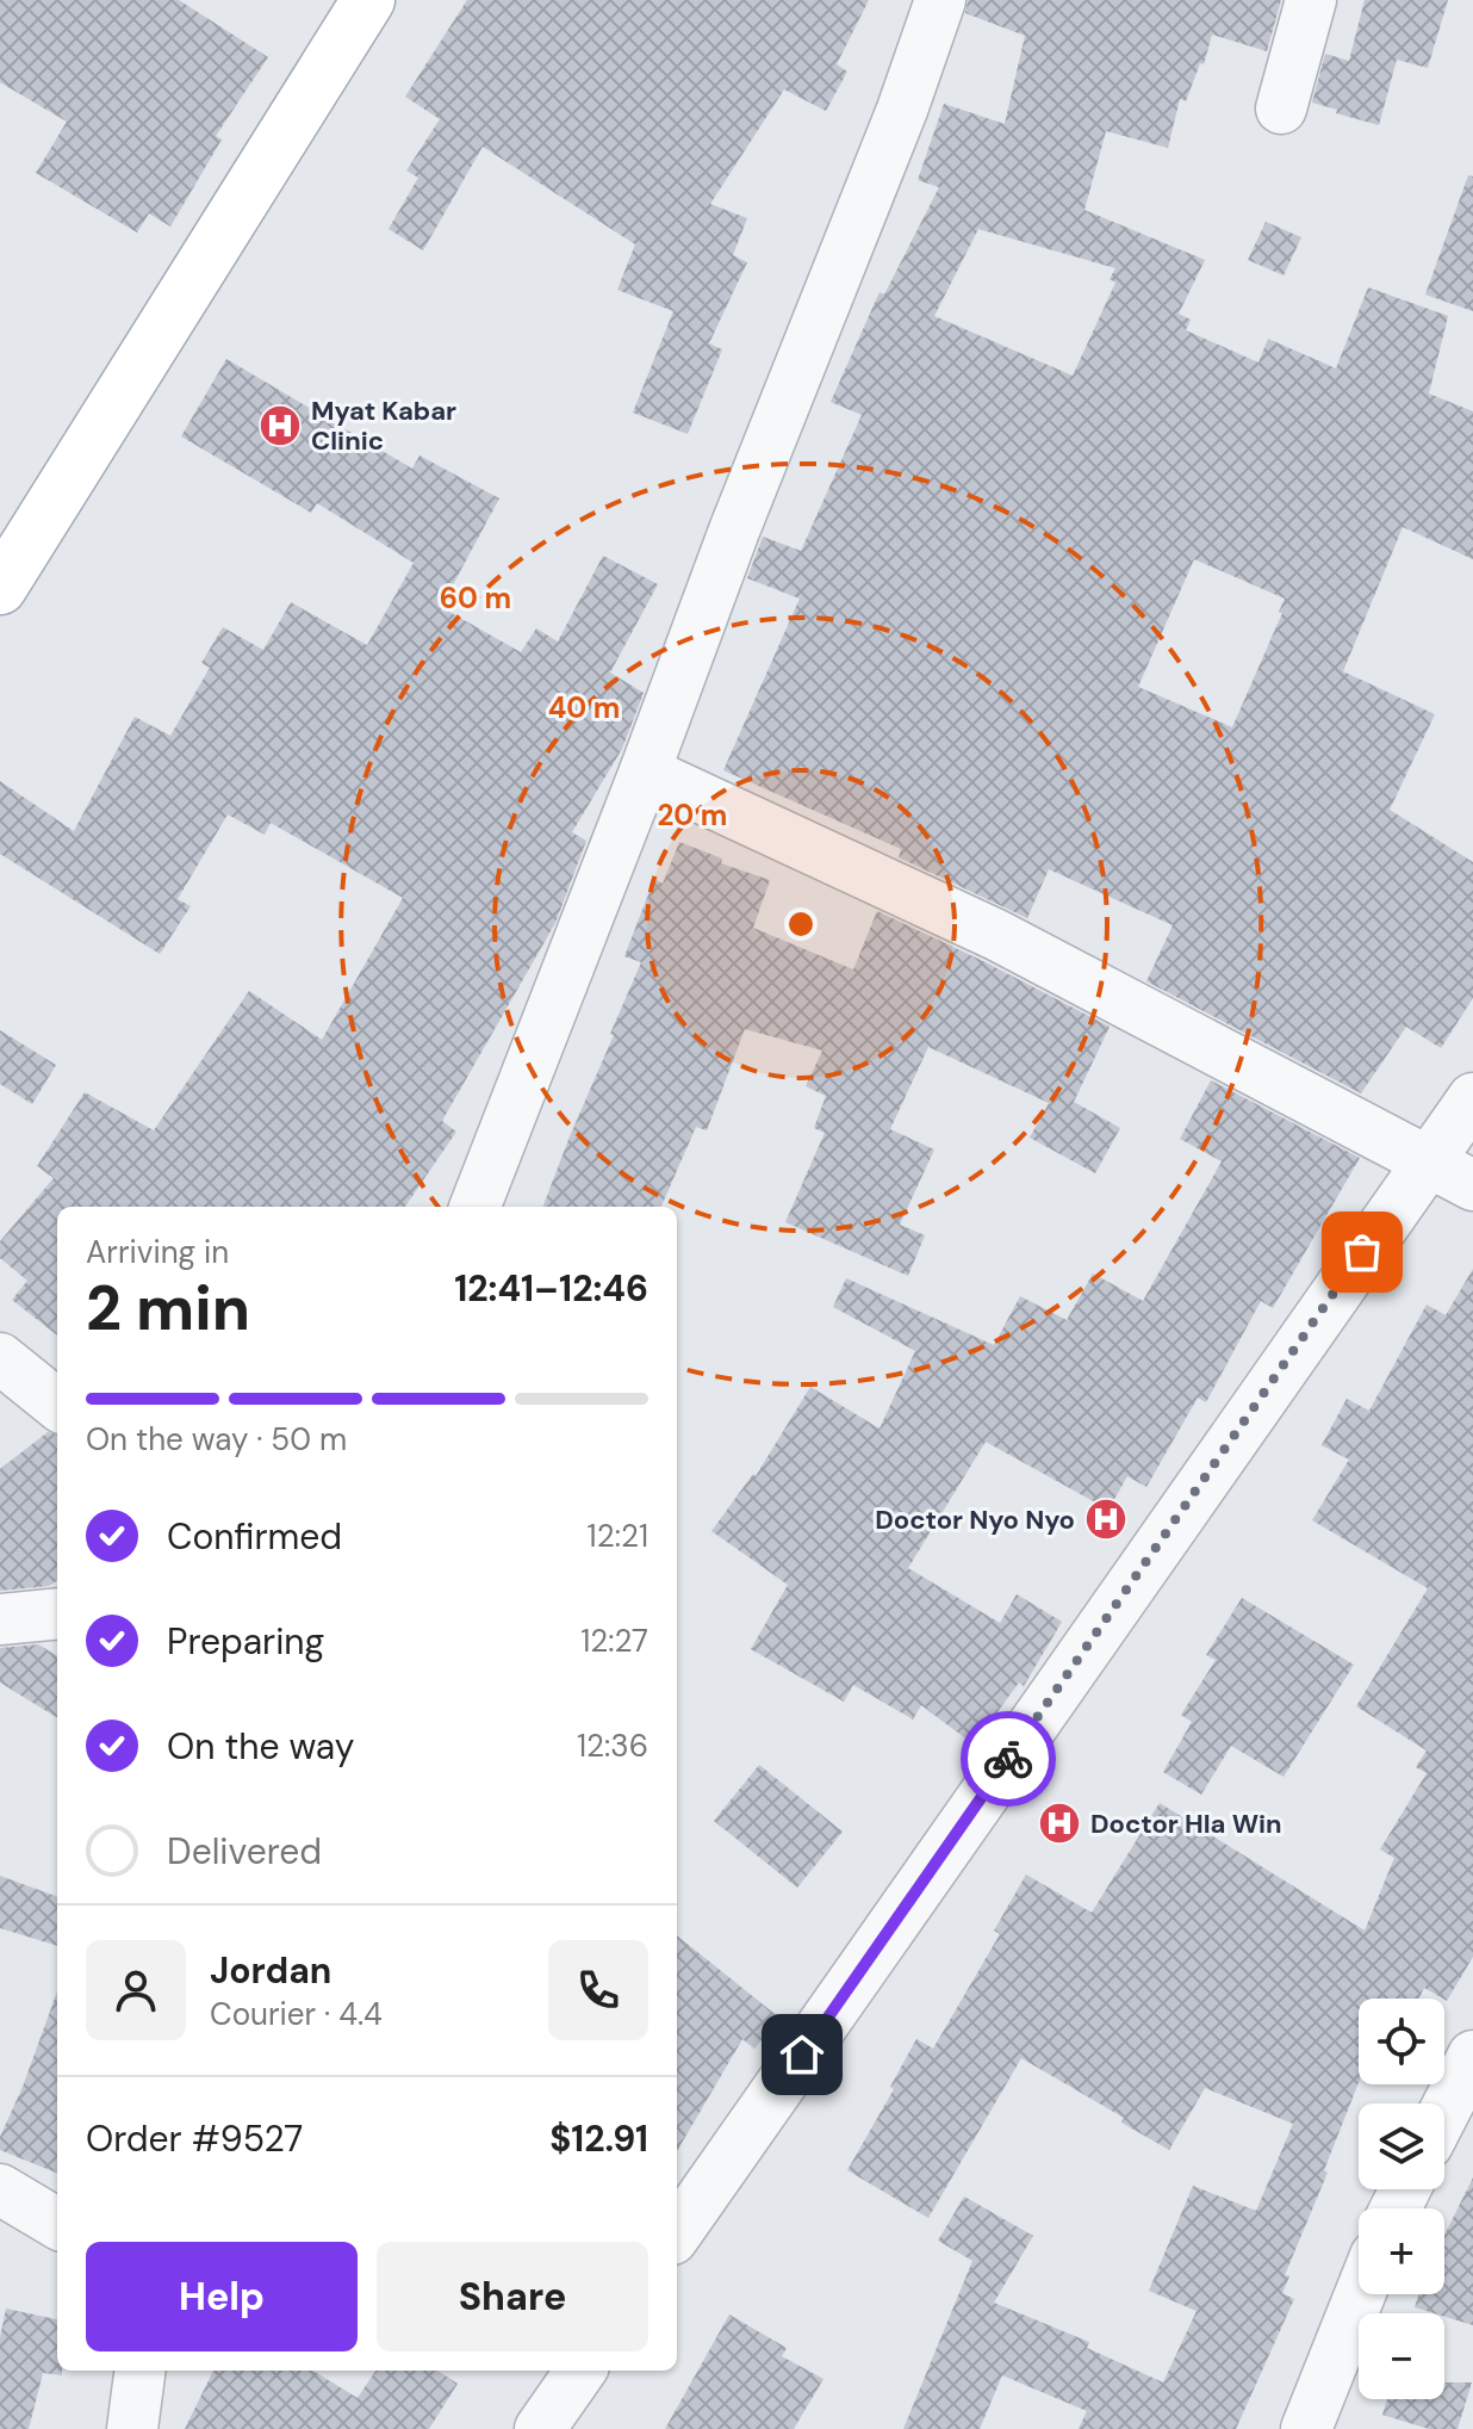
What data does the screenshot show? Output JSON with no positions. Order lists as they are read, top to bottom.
{
  "places": {
    "hospital": ["Myat Kabar Clinic", "Doctor Nyo Nyo", "Doctor Hla Win"]
  },
  "page": {
    "heading": ["2 min", "Arriving in", "12:41–12:46"],
    "panel": [
      "Jordan",
      "Courier · 4.4",
      "Order #9527",
      "$12.91"
    ],
    "bar": "On the way · 50 m",
    "list": [
      ["Confirmed", "12:21"],
      ["Preparing", "12:27"],
      ["On the way", "12:36"],
      "Delivered"
    ],
    "map_buttons": ["+", "−"],
    "buttons": ["Help", "Share"]
  },
  "rings": ["60 m", "40 m", "20 m"]
}
